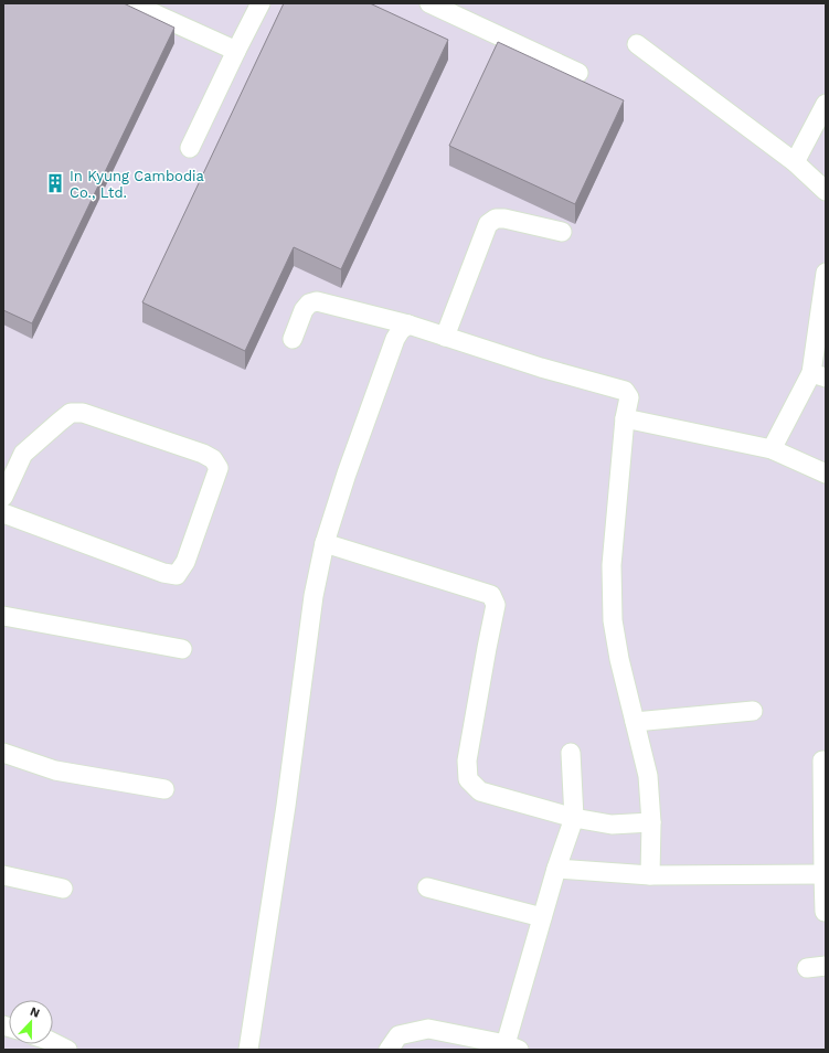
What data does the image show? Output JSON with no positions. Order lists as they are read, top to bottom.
{
  "places": {
    "building": ["In Kyung Cambodia Co., Ltd."]
  },
  "north": "top"
}
